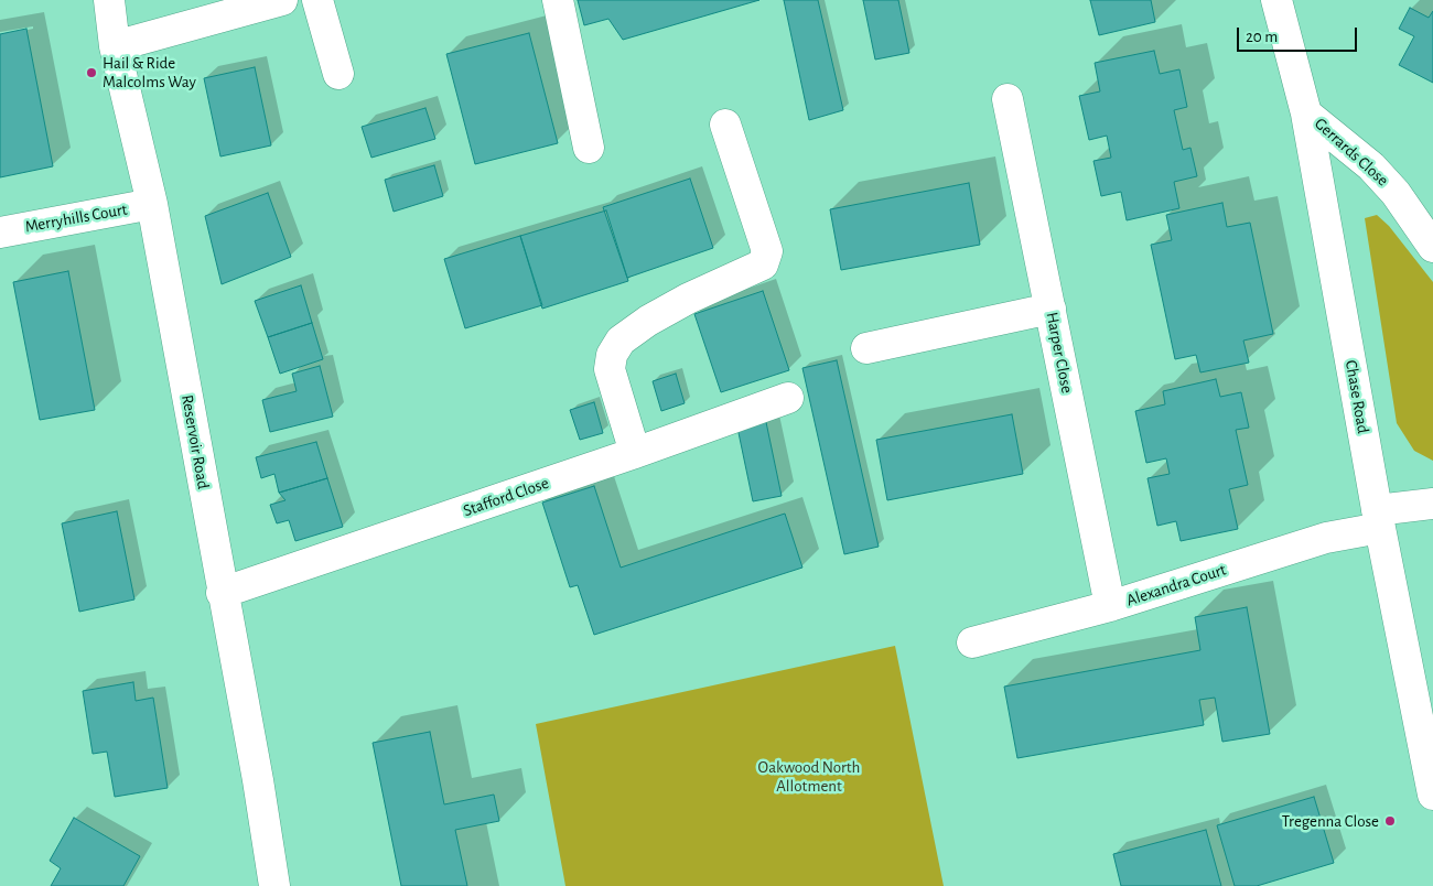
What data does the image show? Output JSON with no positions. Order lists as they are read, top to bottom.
{
  "streets": {
    "street": [
      "Gerrards Close",
      "Merryhills Court",
      "Harper Close",
      "Chase Road",
      "Reservoir Road",
      "Stafford Close",
      "Alexandra Court"
    ]
  },
  "crossings": [
    ["Gerrards Close", "Chase Road"],
    ["Merryhills Court", "Reservoir Road"],
    ["Harper Close", "Alexandra Court"],
    ["Chase Road", "Alexandra Court"],
    ["Reservoir Road", "Stafford Close"]
  ],
  "parks": ["Oakwood North Allotment"],
  "places": ["Hail & Ride Malcolms Way", "Tregenna Close"],
  "scale_bar": "20 m"
}
